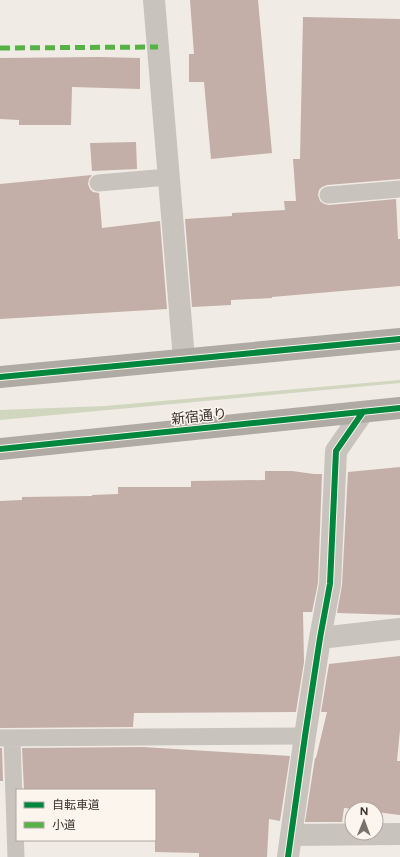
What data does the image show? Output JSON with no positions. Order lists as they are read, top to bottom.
{
  "streets": {
    "highway": ["新宿通り"]
  },
  "legend": ["自転車道", "小道"],
  "north": "top"
}
